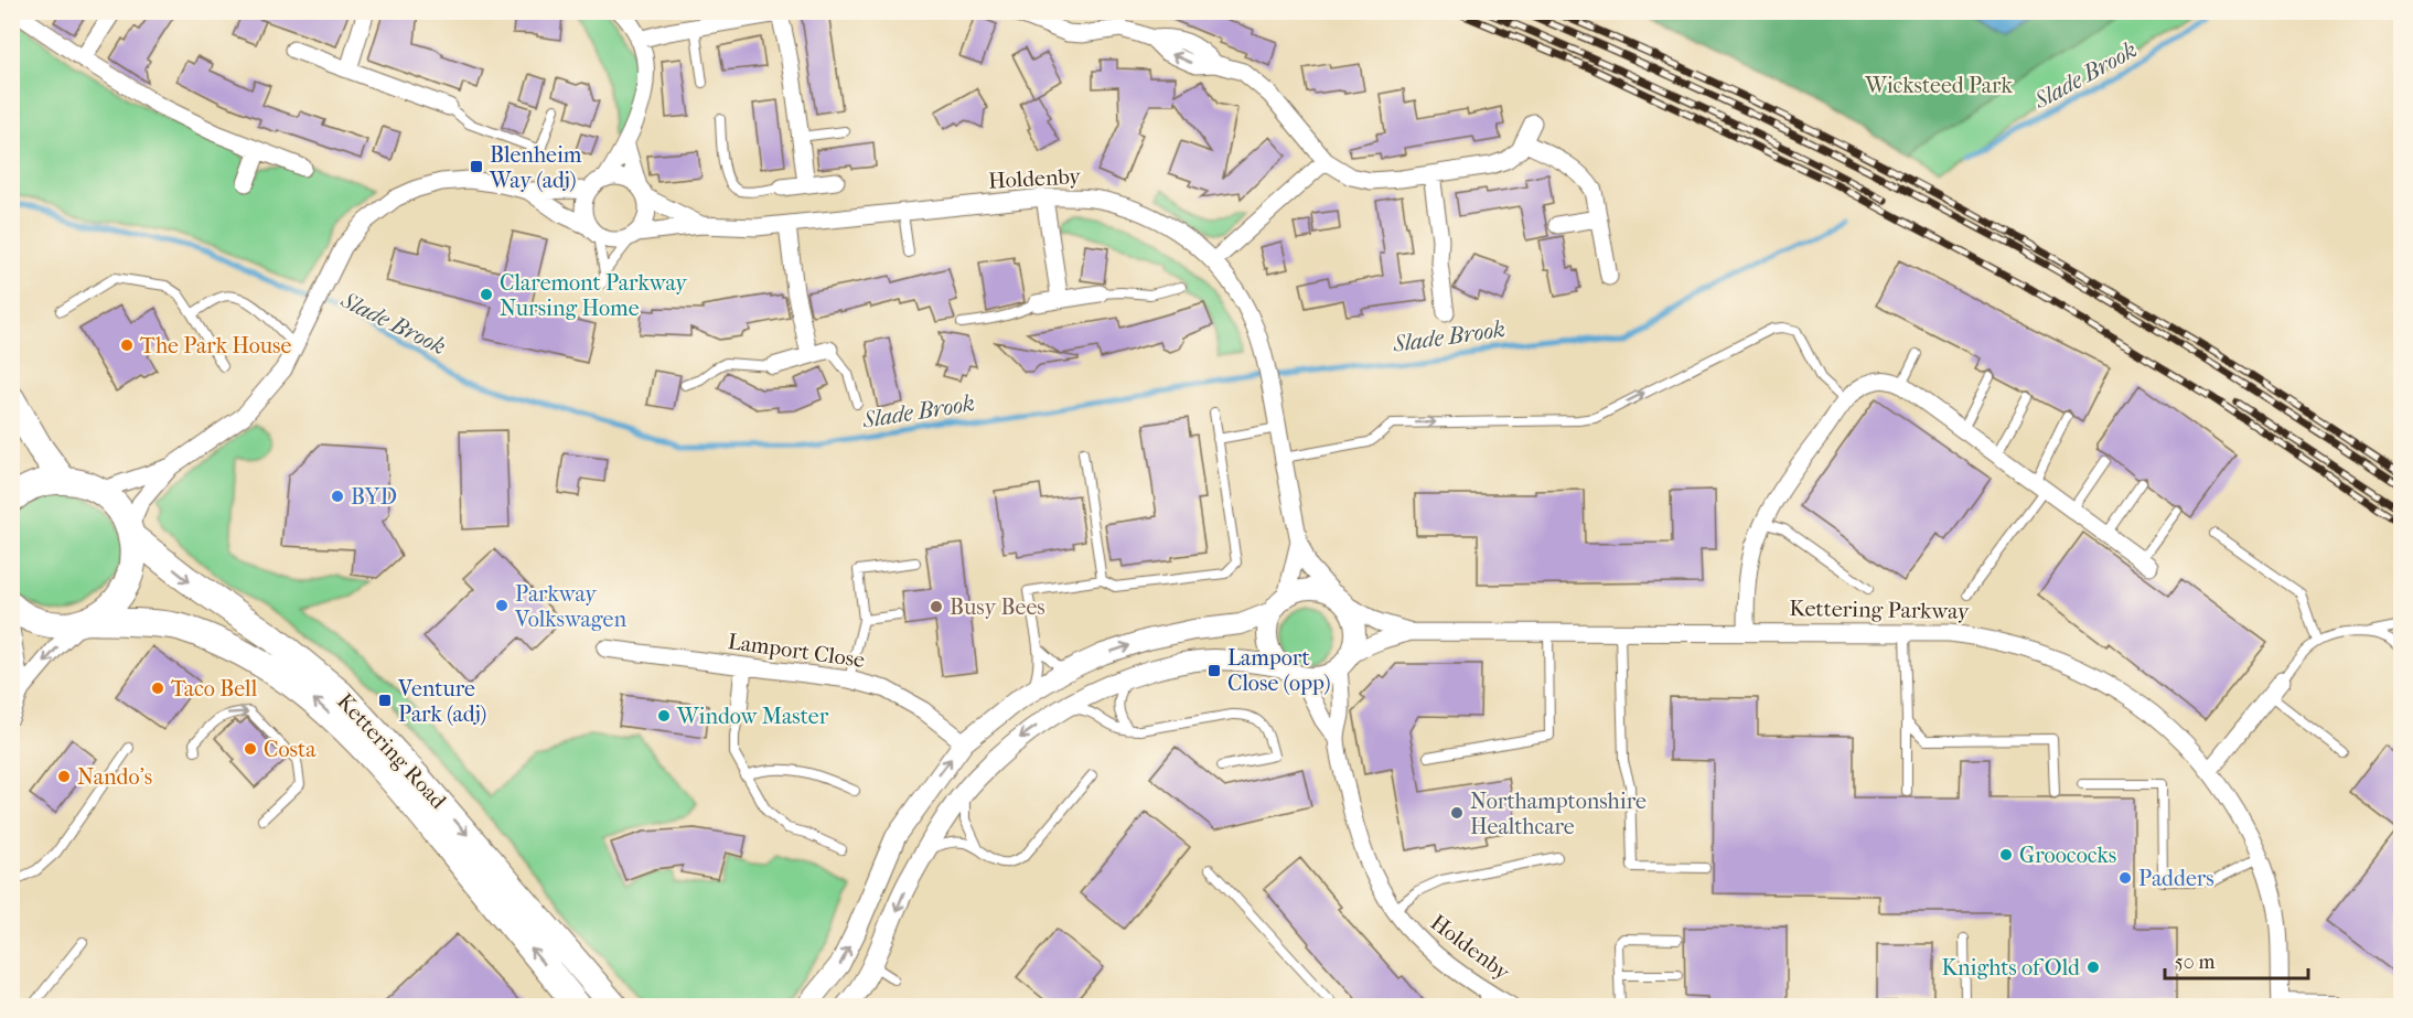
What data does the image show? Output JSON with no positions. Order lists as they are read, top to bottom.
{
  "streets": {
    "main road": ["Kettering Road"],
    "street": ["Holdenby", "Kettering Parkway", "Lamport Close"]
  },
  "crossings": [
    ["Holdenby", "Kettering Parkway"]
  ],
  "water": ["Slade Brook"],
  "parks": ["Wicksteed Park"],
  "places": {
    "transit": ["Blenheim Way (adj)", "Lamport Close (opp)", "Venture Park (adj)"],
    "other": [
      "Claremont Parkway Nursing Home",
      "The Park House",
      "BYD",
      "Parkway Volkswagen",
      "Busy Bees",
      "Taco Bell",
      "Window Master",
      "Costa",
      "Nando's",
      "Northamptonshire Healthcare",
      "Groococks",
      "Padders",
      "Knights of Old"
    ]
  },
  "scale_bar": "50 m"
}
